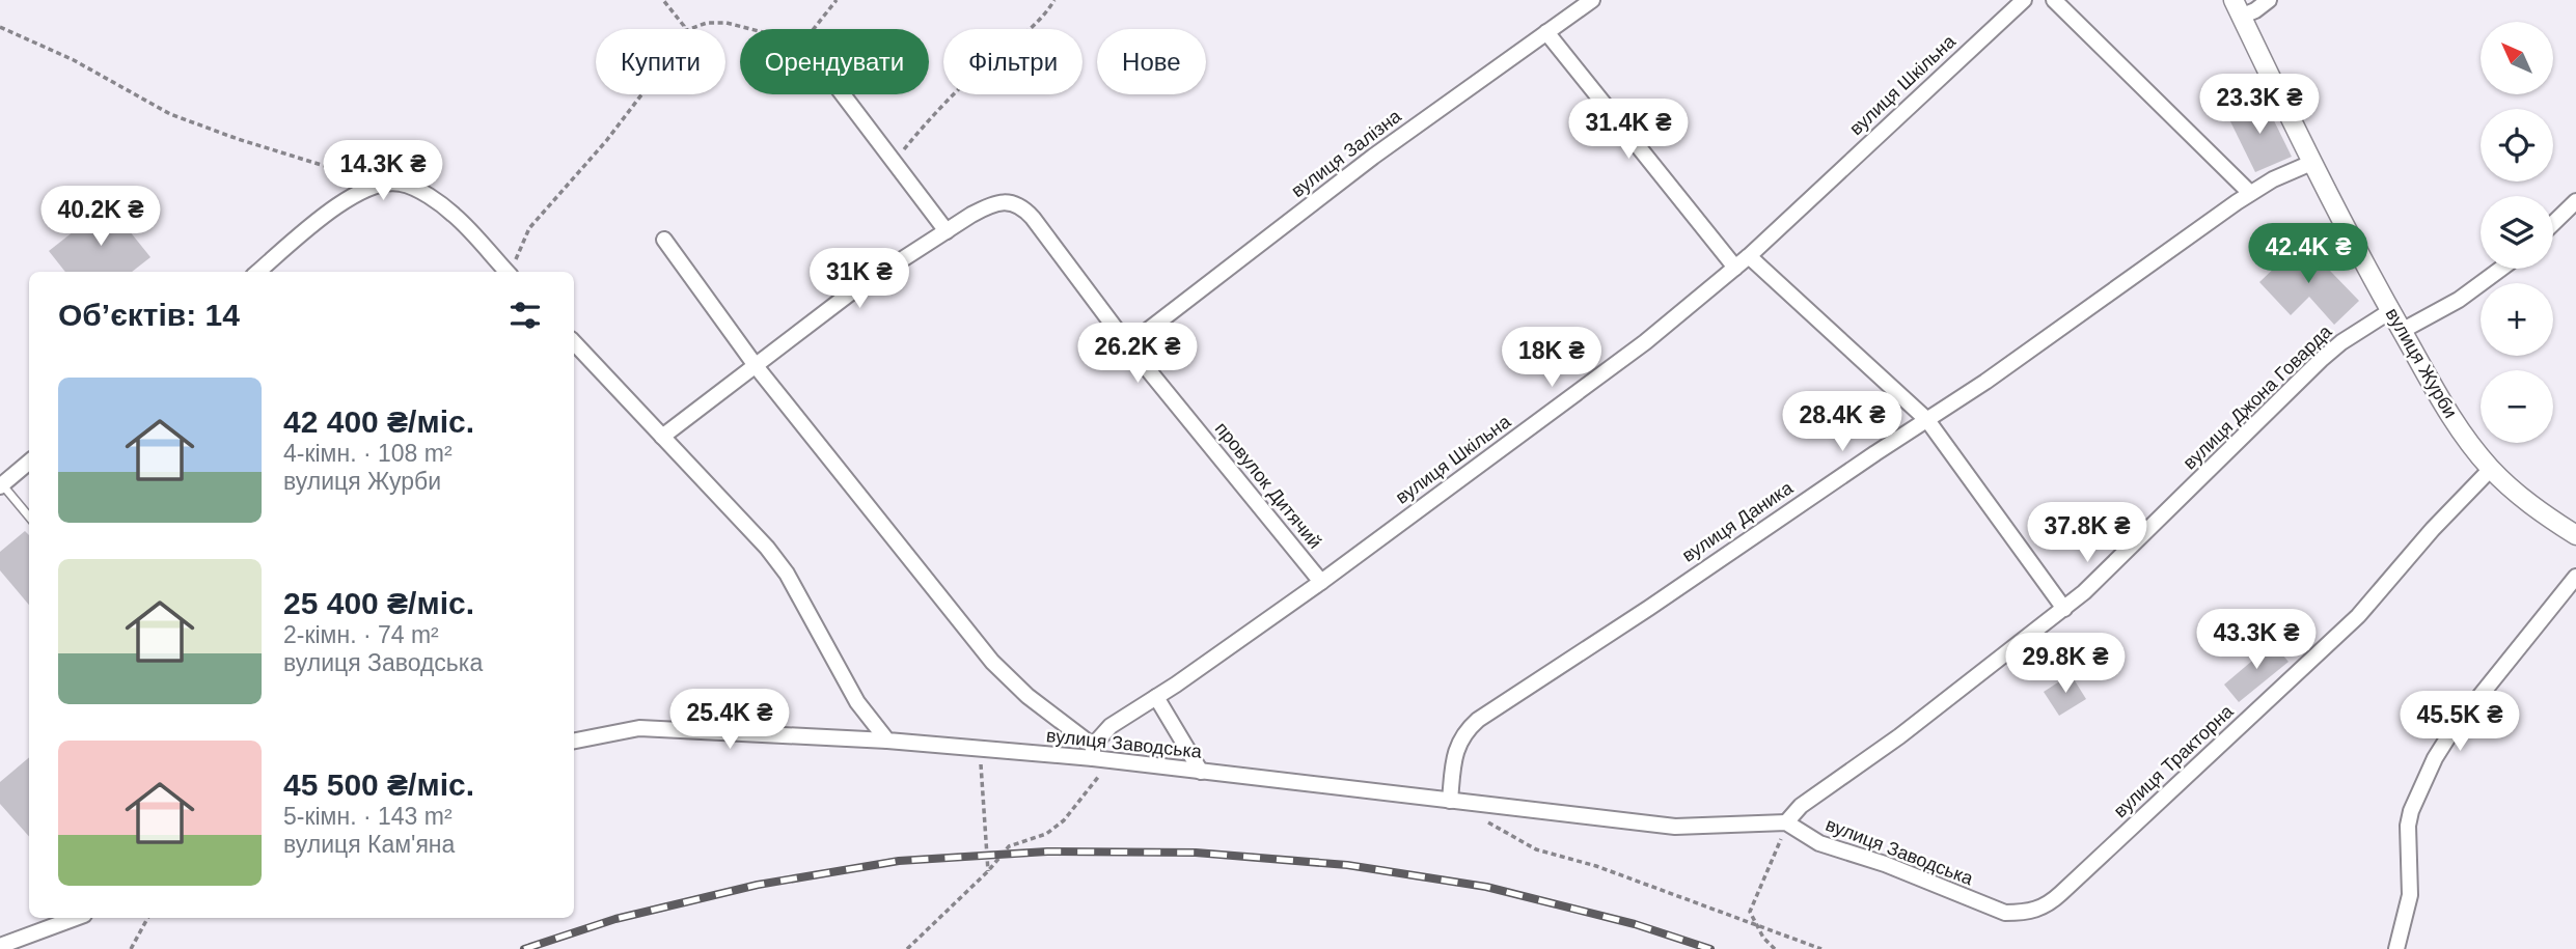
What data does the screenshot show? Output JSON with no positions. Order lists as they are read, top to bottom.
{
  "streets": {
    "street": [
      "вулиця Шкільна",
      "вулиця Залізна",
      "вулиця Журби",
      "вулиця Джона Говарда",
      "провулок Дитячий",
      "вулиця Даника",
      "вулиця Заводська",
      "вулиця Тракторна"
    ]
  },
  "crossings": [
    ["вулиця Шкільна", "провулок Дитячий"],
    ["вулиця Шкільна", "вулиця Заводська"],
    ["вулиця Залізна", "провулок Дитячий"],
    ["вулиця Журби", "вулиця Джона Говарда"],
    ["вулиця Журби", "вулиця Даника"],
    ["вулиця Журби", "вулиця Тракторна"],
    ["вулиця Джона Говарда", "вулиця Заводська"],
    ["вулиця Даника", "вулиця Заводська"],
    ["вулиця Заводська", "вулиця Тракторна"]
  ],
  "north": "top left",
  "page": {
    "map_buttons": ["+", "−"],
    "chip": [
      "Купити",
      "Орендувати",
      "Фільтри",
      "Нове"
    ],
    "price": [
      "23.3K ₴",
      "31.4K ₴",
      "14.3K ₴",
      "40.2K ₴",
      "42.4K ₴",
      "31K ₴",
      "26.2K ₴",
      "18K ₴",
      "28.4K ₴",
      "37.8K ₴",
      "43.3K ₴",
      "29.8K ₴",
      "25.4K ₴",
      "45.5K ₴"
    ],
    "heading": "Об’єктів: 14",
    "list": [
      {
        "name": "42 400 ₴/міс.",
        "note": "4-кімн. · 108 m² · вулиця Журби"
      },
      {
        "name": "25 400 ₴/міс.",
        "note": "2-кімн. · 74 m² · вулиця Заводська"
      },
      {
        "name": "45 500 ₴/міс.",
        "note": "5-кімн. · 143 m² · вулиця Кам'яна"
      }
    ]
  }
}
